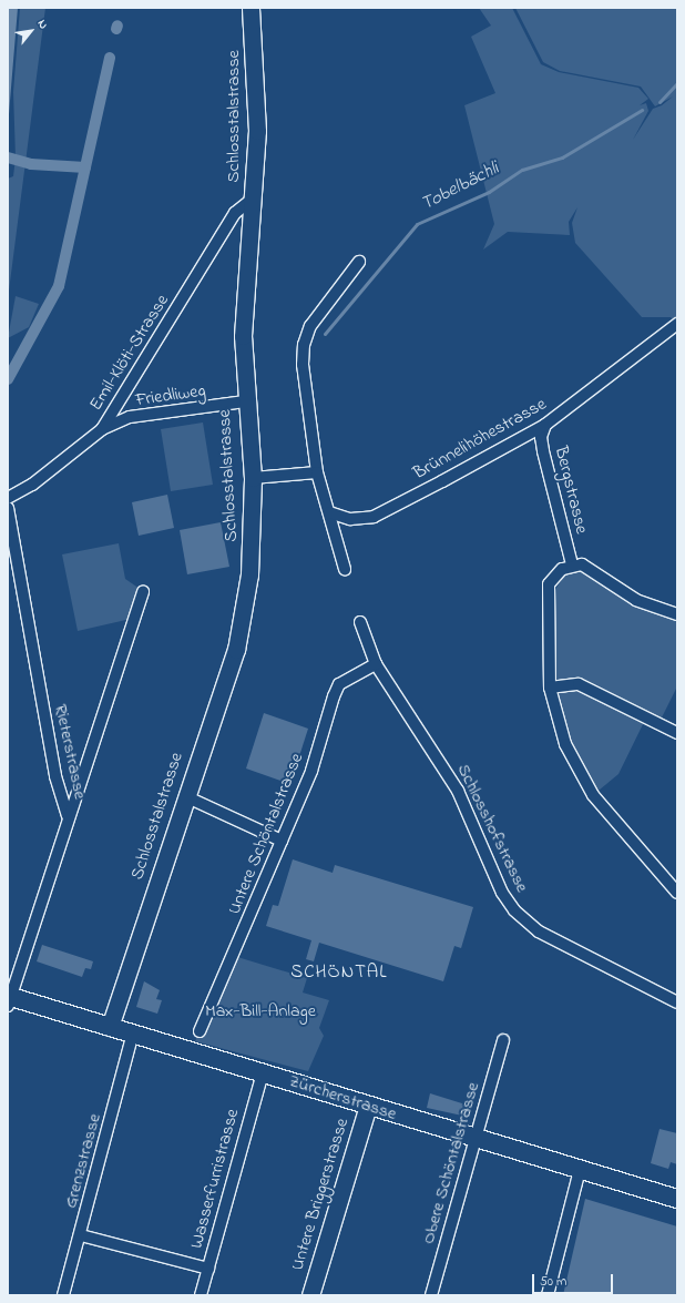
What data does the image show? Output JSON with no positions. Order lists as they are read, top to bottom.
{
  "streets": {
    "main road": ["Schlosstalstrasse", "Zürcherstrasse", "Untere Briggerstrasse"],
    "street": [
      "Emil-Klöti-Strasse",
      "Friedliweg",
      "Brünnelihöhestrasse",
      "Bergstrasse",
      "Rieterstrasse",
      "Schlosshofstrasse",
      "Untere Schöntalstrasse",
      "Grenzstrasse",
      "Obere Schöntalstrasse",
      "Wasserfurristrasse"
    ]
  },
  "crossings": [
    ["Schlosstalstrasse", "Emil-Klöti-Strasse"],
    ["Schlosstalstrasse", "Friedliweg"],
    ["Schlosstalstrasse", "Zürcherstrasse"],
    ["Emil-Klöti-Strasse", "Friedliweg"],
    ["Brünnelihöhestrasse", "Bergstrasse"],
    ["Rieterstrasse", "Zürcherstrasse"],
    ["Schlosshofstrasse", "Untere Schöntalstrasse"],
    ["Zürcherstrasse", "Grenzstrasse"],
    ["Zürcherstrasse", "Obere Schöntalstrasse"],
    ["Zürcherstrasse", "Wasserfurristrasse"],
    ["Zürcherstrasse", "Untere Briggerstrasse"]
  ],
  "districts": ["SCHÖNTAL"],
  "water": ["Tobelbächli"],
  "parks": ["Max-Bill-Anlage"],
  "scale_bar": "50 m",
  "north": "top right"
}
